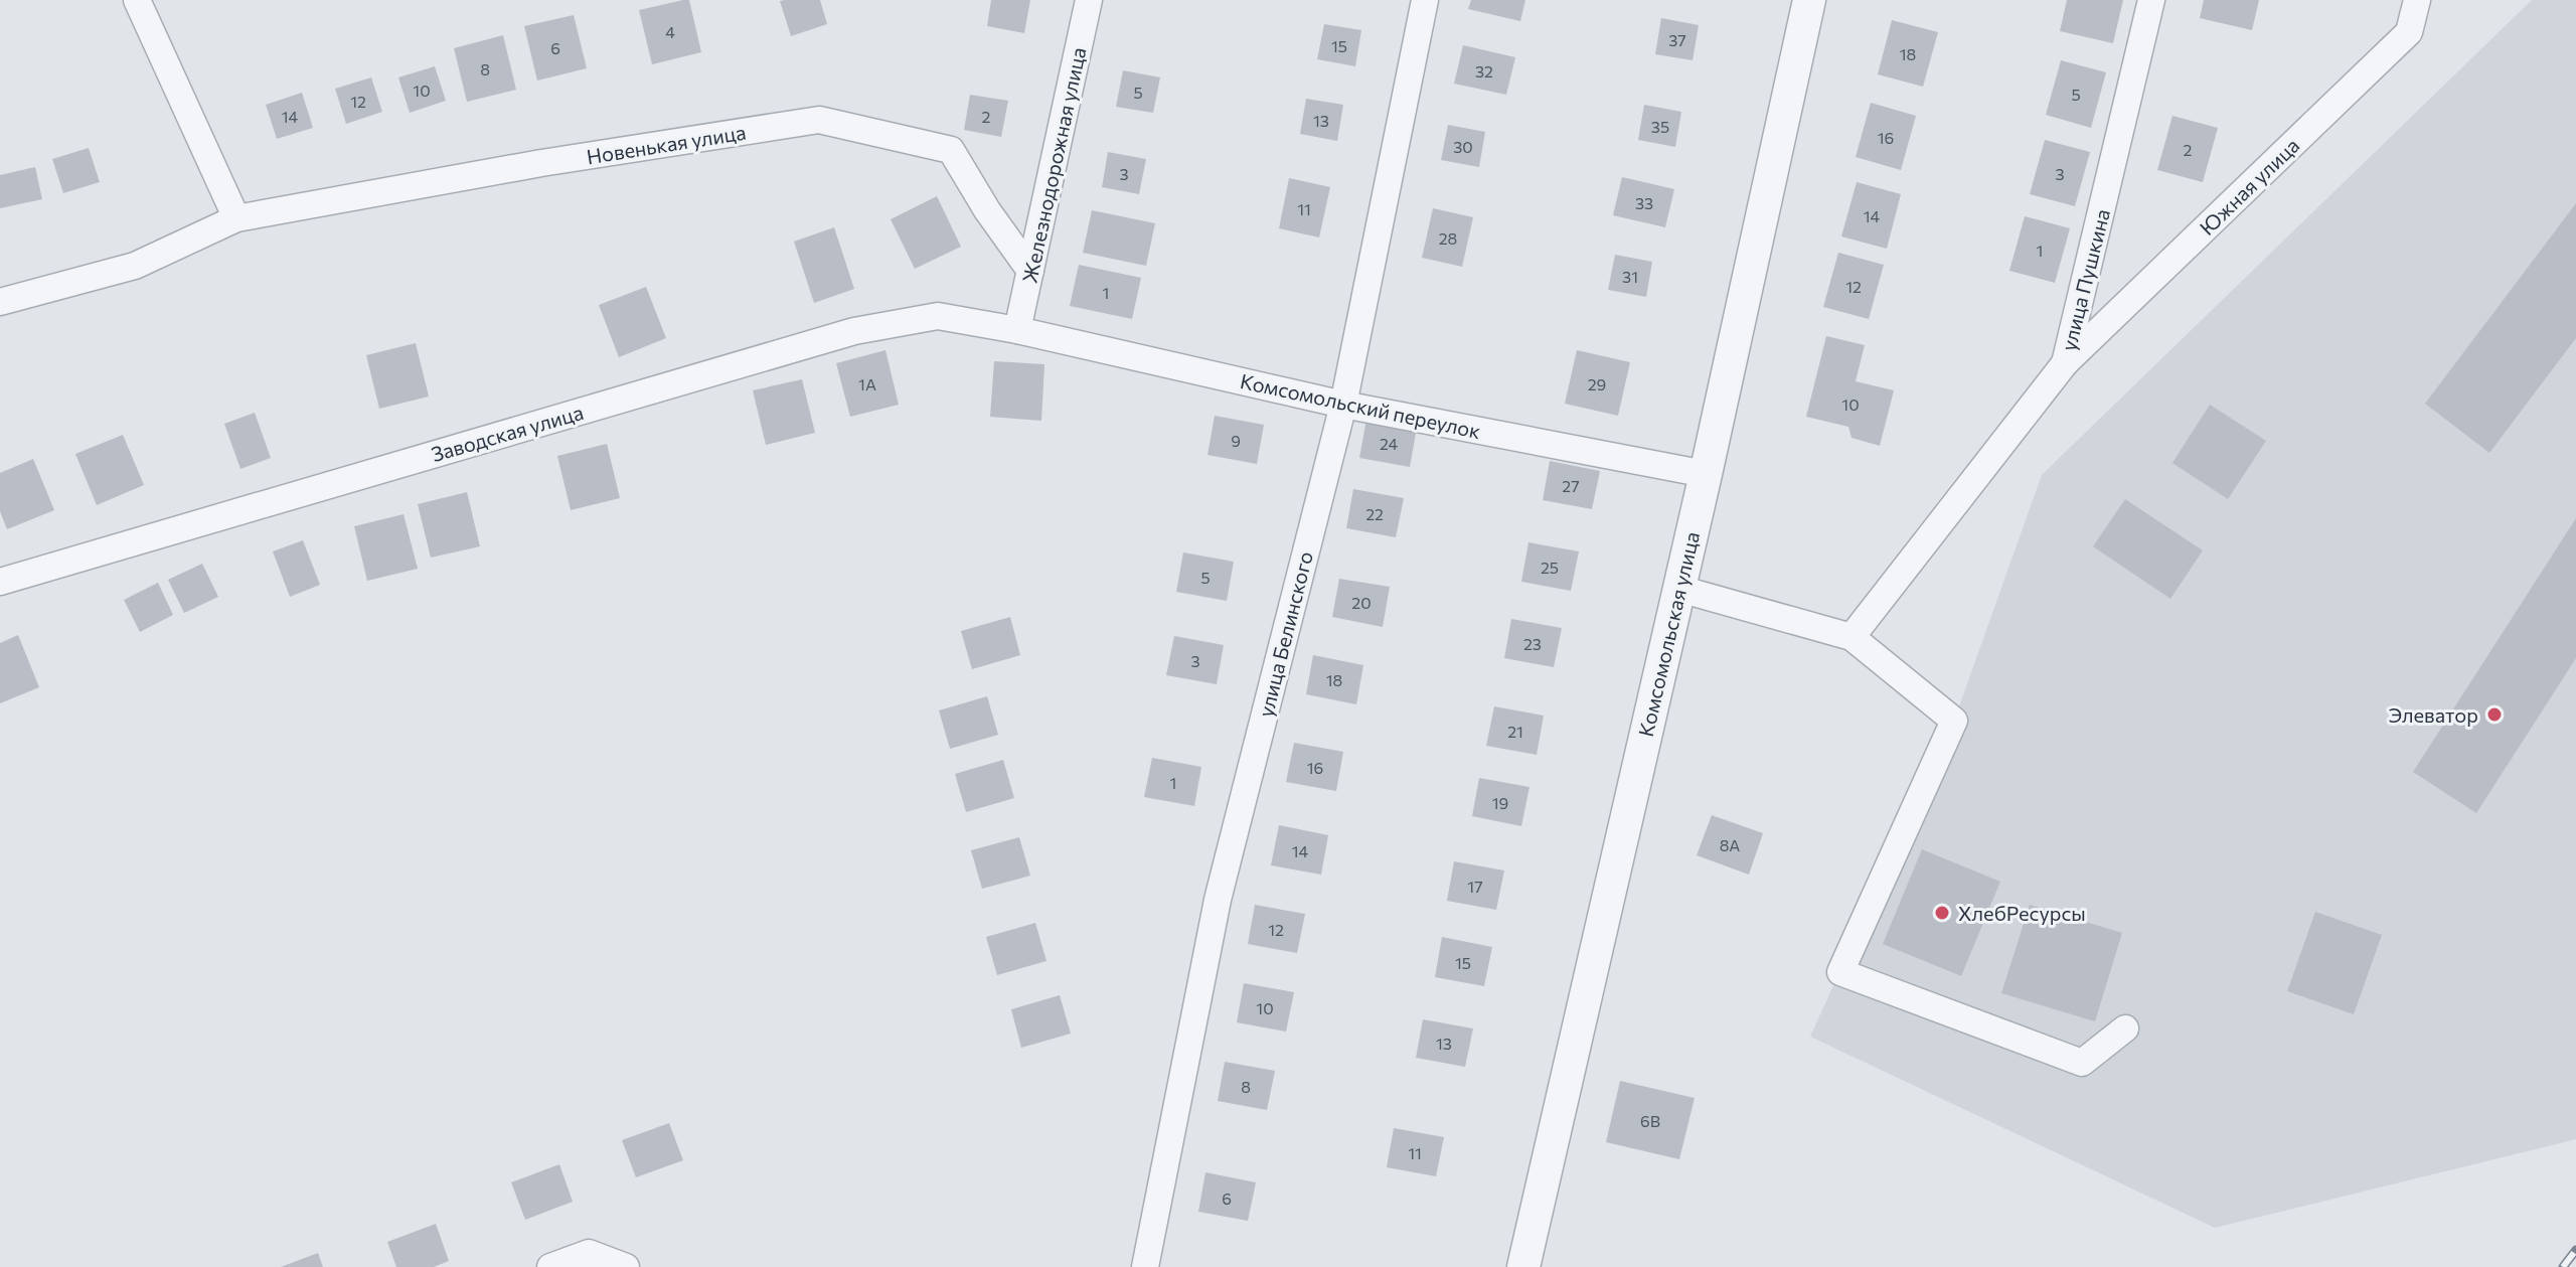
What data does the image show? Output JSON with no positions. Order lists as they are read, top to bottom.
{
  "streets": {
    "street": [
      "Новенькая улица",
      "Железнодорожная улица",
      "Южная улица",
      "улица Пушкина",
      "Комсомольский переулок",
      "Заводская улица",
      "улица Белинского",
      "Комсомольская улица"
    ]
  },
  "crossings": [
    ["Новенькая улица", "Железнодорожная улица"],
    ["Железнодорожная улица", "Комсомольский переулок"],
    ["Железнодорожная улица", "Заводская улица"],
    ["Южная улица", "улица Пушкина"],
    ["Комсомольский переулок", "Заводская улица"],
    ["Комсомольский переулок", "улица Белинского"],
    ["Комсомольский переулок", "Комсомольская улица"]
  ],
  "places": ["Элеватор", "ХлебРесурсы"],
  "house_numbers": [
    "4",
    "37",
    "15",
    "6",
    "18",
    "8",
    "32",
    "10",
    "5",
    "5",
    "12",
    "14",
    "2",
    "13",
    "35",
    "16",
    "30",
    "2",
    "3",
    "3",
    "33",
    "11",
    "14",
    "28",
    "1",
    "31",
    "12",
    "1",
    "1А",
    "29",
    "10",
    "9",
    "24",
    "27",
    "22",
    "25",
    "5",
    "20",
    "23",
    "3",
    "18",
    "21",
    "16",
    "1",
    "19",
    "8А",
    "14",
    "17",
    "12",
    "15",
    "10",
    "13",
    "8",
    "6В",
    "11",
    "6"
  ]
}
